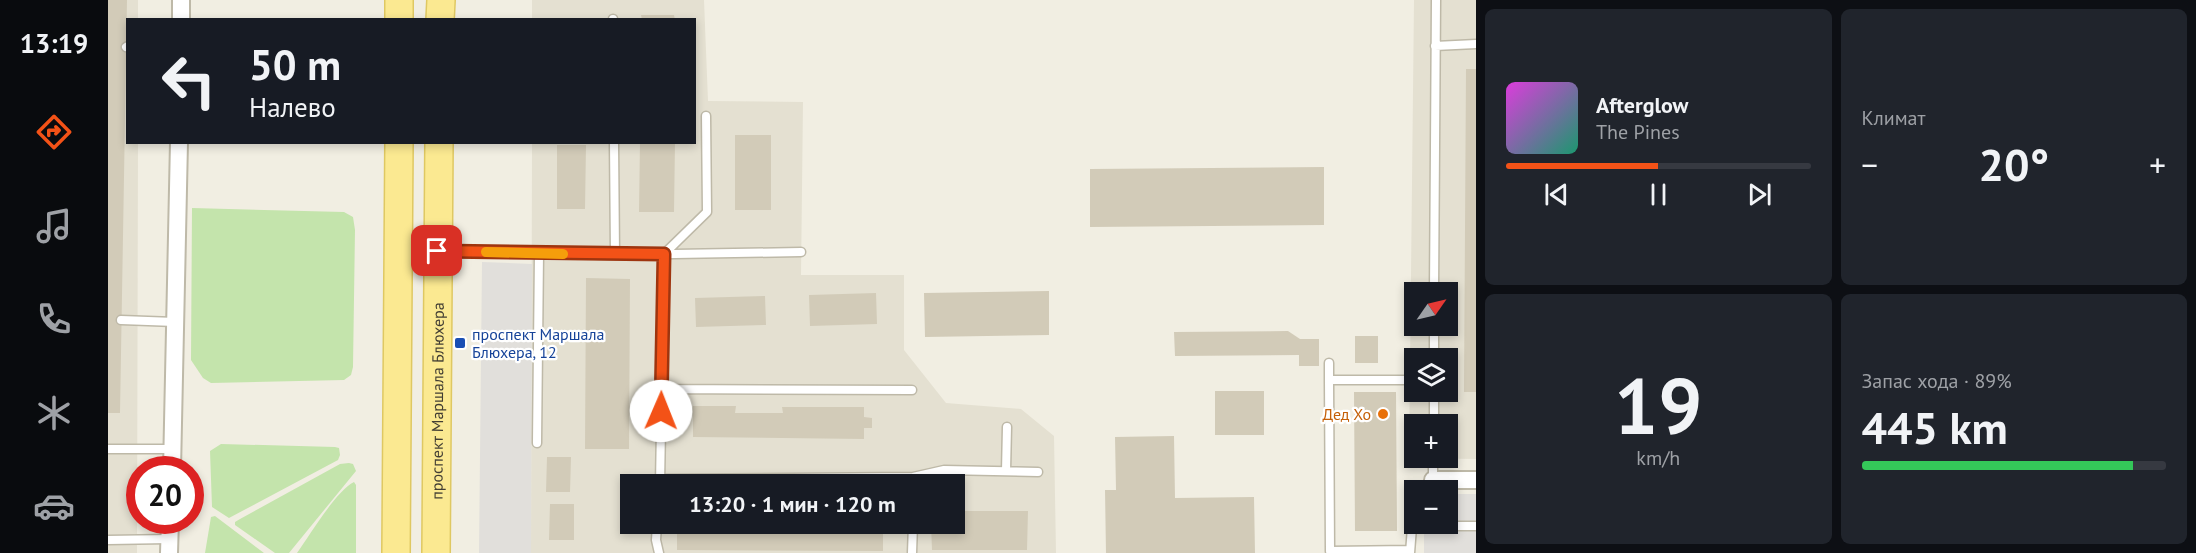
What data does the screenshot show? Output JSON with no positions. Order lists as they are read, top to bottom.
{
  "streets": {
    "main road": ["проспект Маршала Блюхера"]
  },
  "places": {
    "transit": ["проспект Маршала Блюхера, 12"],
    "other": ["Дед Хо"]
  },
  "north": "top right",
  "page": {
    "tabs": "13:19",
    "tile": [
      "Климат",
      ["19", "km/h"],
      ["Запас хода · 89%", "445 km"]
    ],
    "turn": ["50 m", "Налево"],
    "song": ["Afterglow", "The Pines"],
    "heat": ["−", "20°", "+"],
    "map_buttons": ["+", "−"],
    "limit": "20",
    "trip": "13:20 · 1 мин · 120 m"
  }
}
